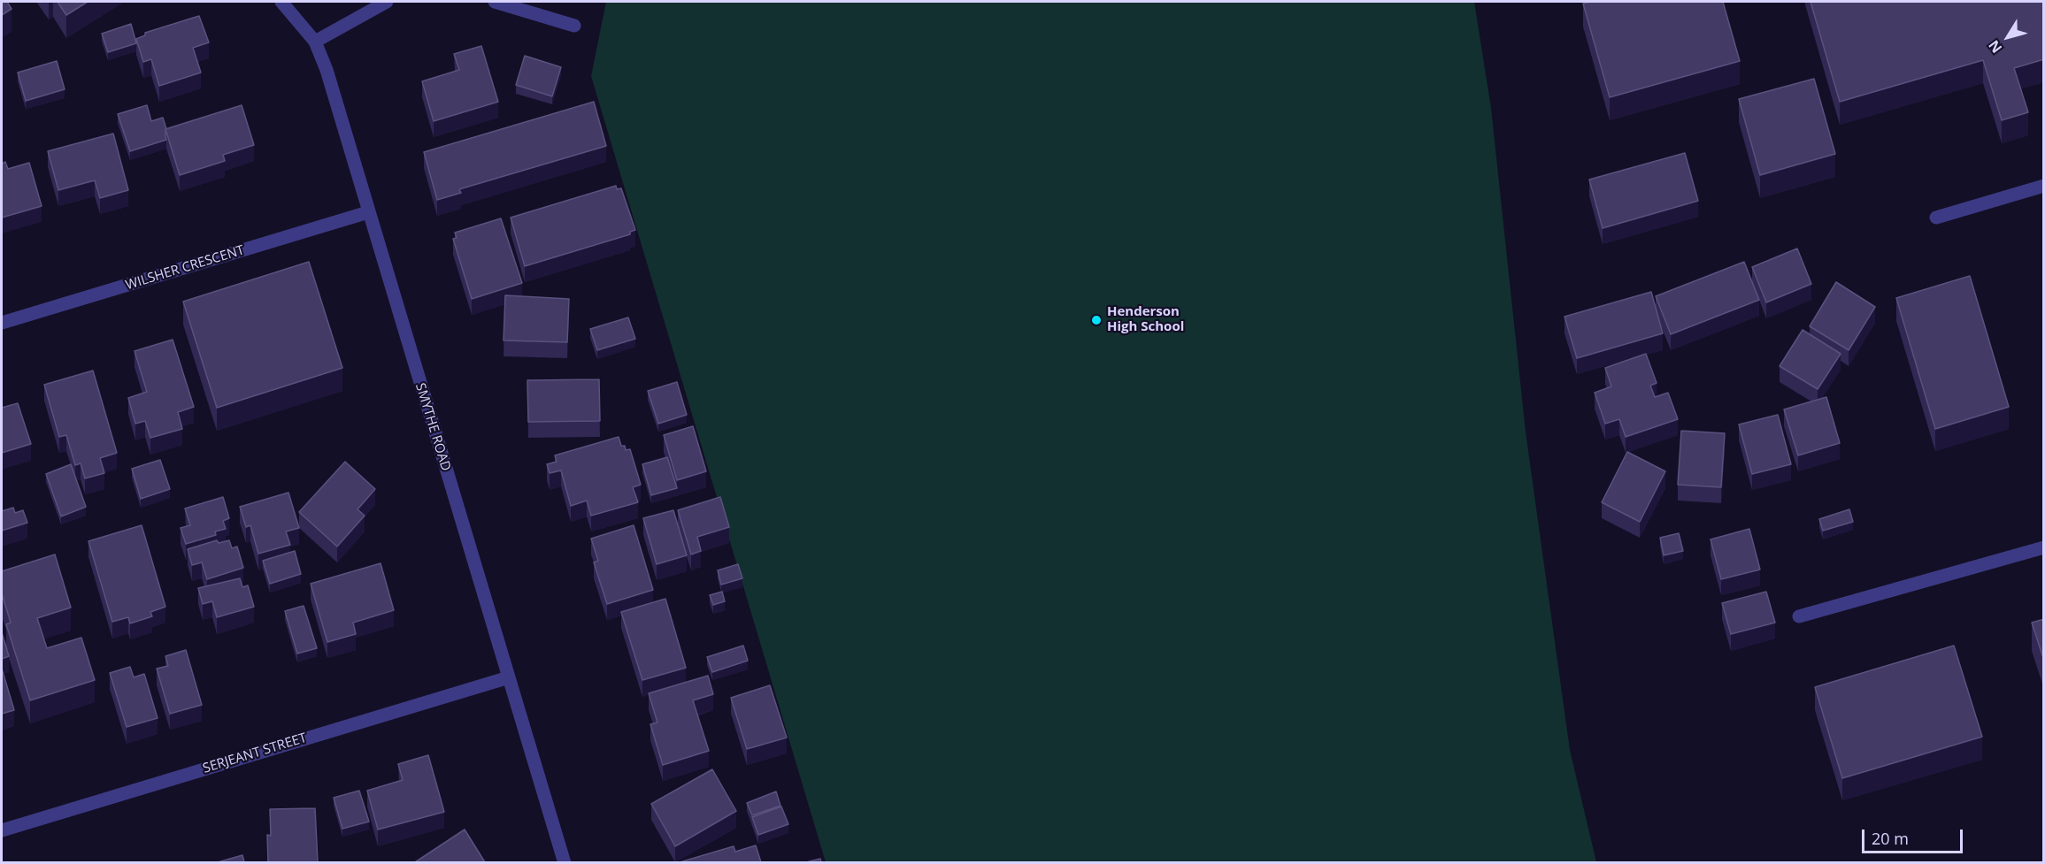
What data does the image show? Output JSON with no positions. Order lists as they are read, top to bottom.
{
  "streets": {
    "street": ["WILSHER CRESCENT", "SMYTHE ROAD", "SERJEANT STREET"]
  },
  "crossings": [
    ["WILSHER CRESCENT", "SMYTHE ROAD"],
    ["SMYTHE ROAD", "SERJEANT STREET"]
  ],
  "places": ["Henderson High School"],
  "scale_bar": "20 m",
  "north": "bottom left"
}
